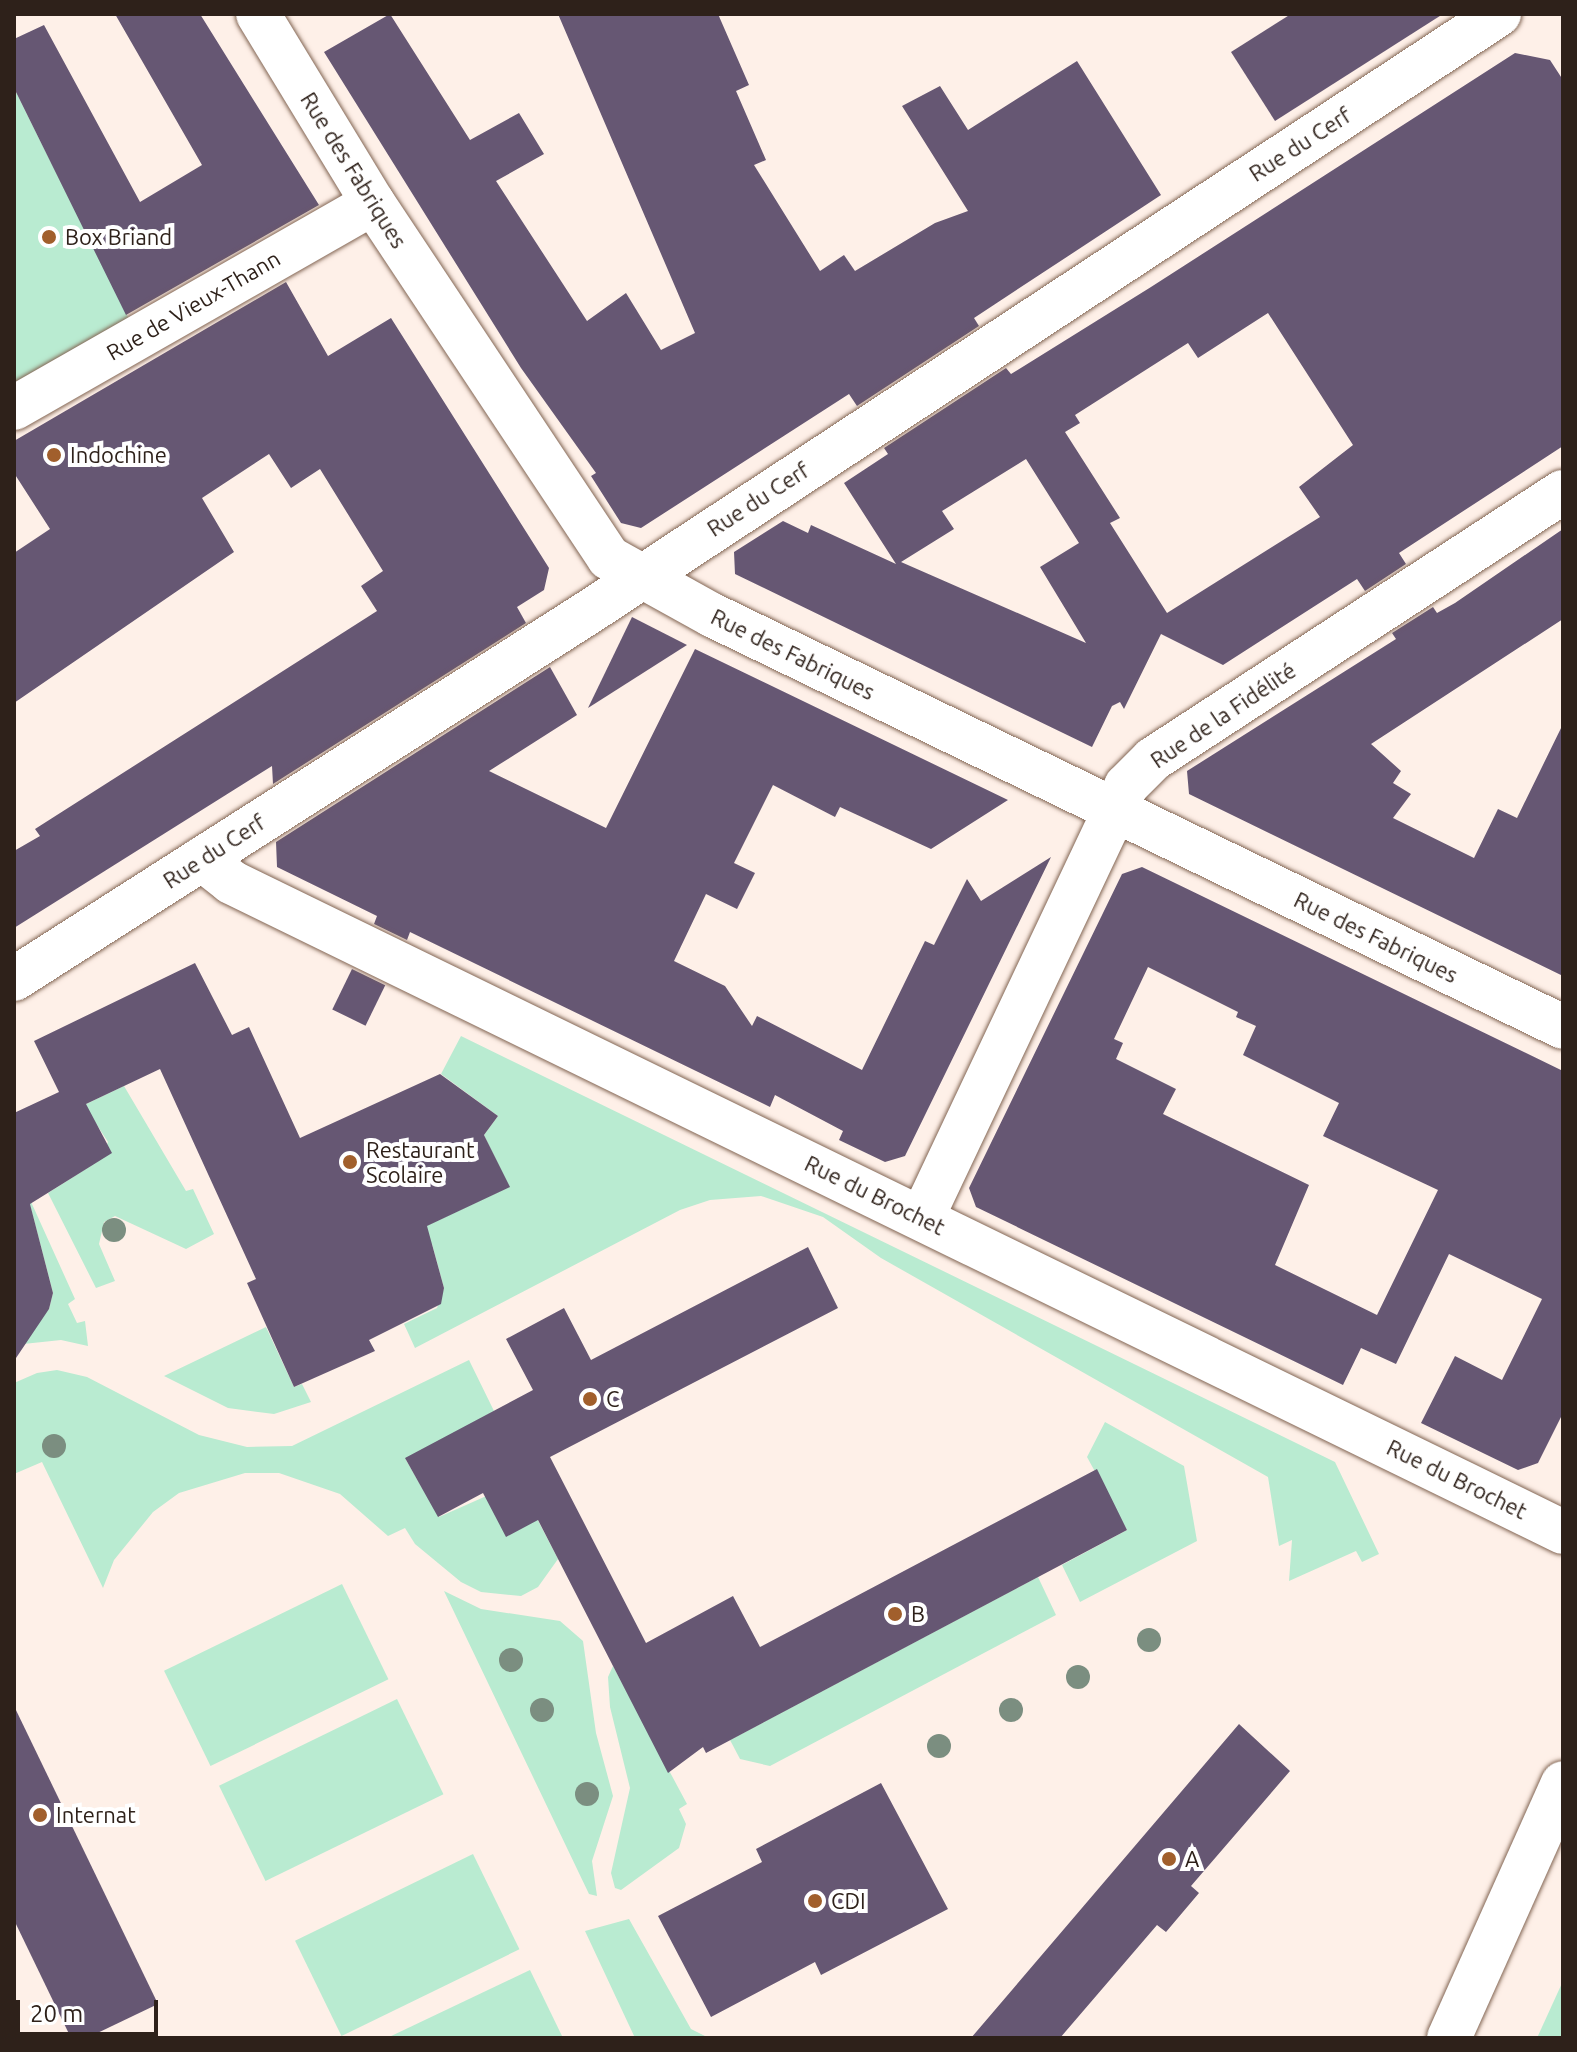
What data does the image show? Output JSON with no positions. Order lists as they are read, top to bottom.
{
  "streets": {
    "street": [
      "Rue du Cerf",
      "Rue des Fabriques",
      "Rue de Vieux-Thann",
      "Rue de la Fidélité",
      "Rue du Brochet"
    ]
  },
  "crossings": [
    ["Rue du Cerf", "Rue des Fabriques"],
    ["Rue du Cerf", "Rue du Brochet"],
    ["Rue des Fabriques", "Rue de Vieux-Thann"],
    ["Rue des Fabriques", "Rue de la Fidélité"],
    ["Rue de la Fidélité", "Rue du Brochet"]
  ],
  "places": [
    "Box Briand",
    "Indochine",
    "Restaurant Scolaire",
    "C",
    "B",
    "Internat",
    "A",
    "CDI"
  ],
  "scale_bar": "20 m"
}
